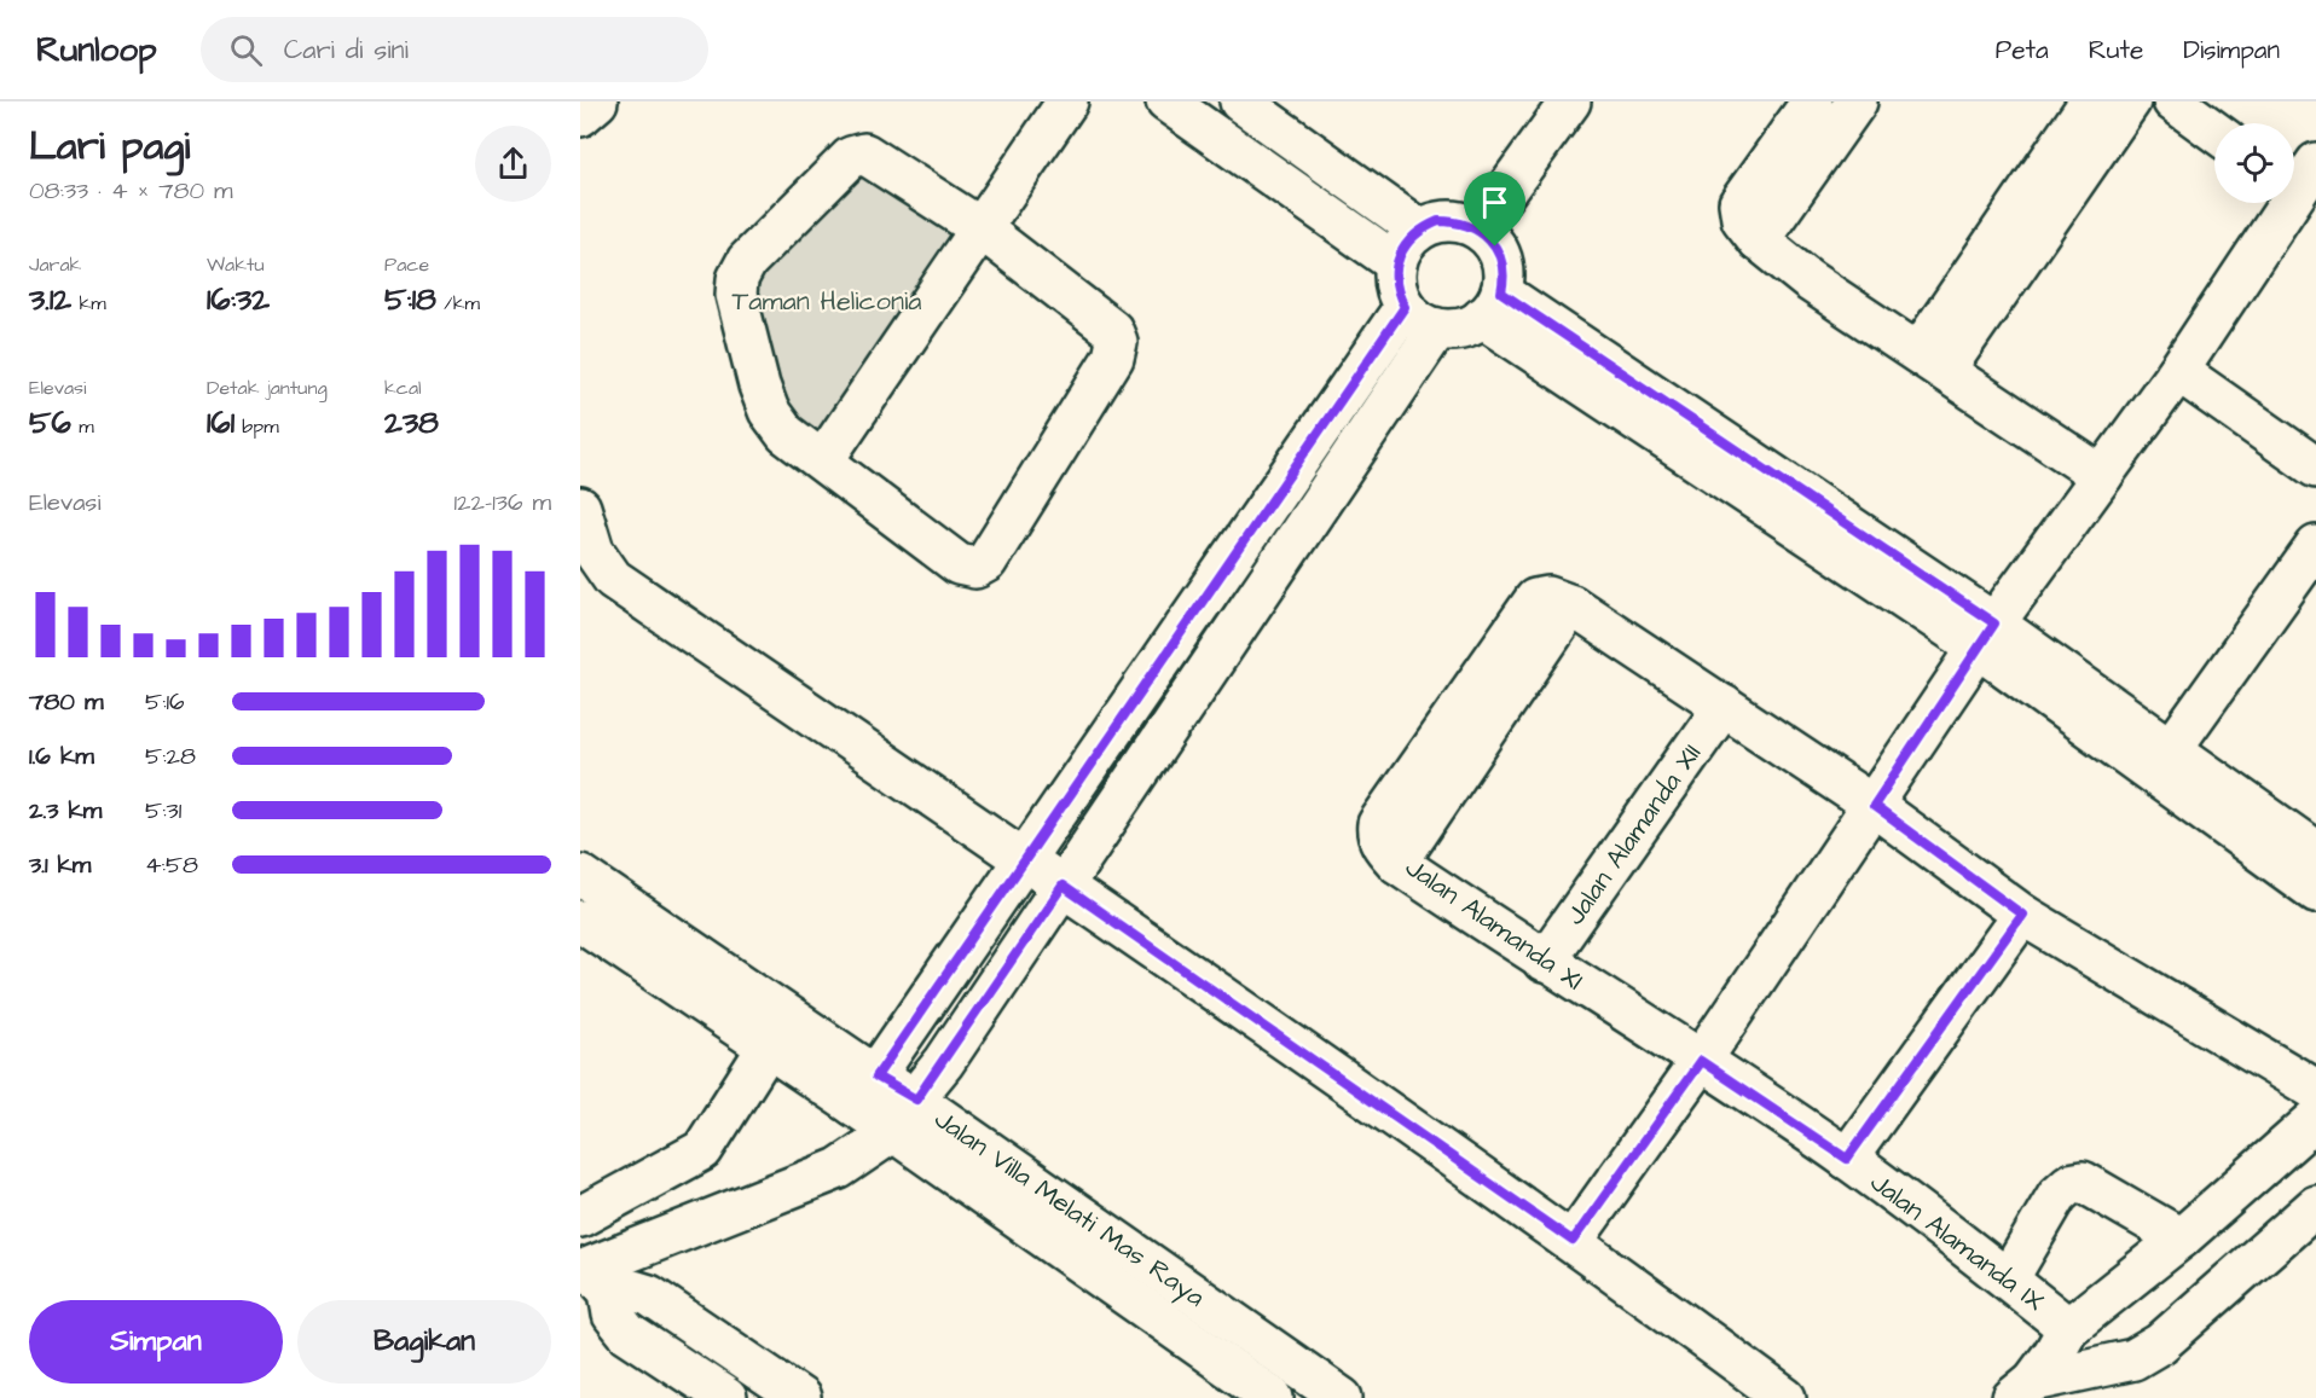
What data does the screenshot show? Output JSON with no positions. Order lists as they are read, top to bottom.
{
  "streets": {
    "street": [
      "Jalan Alamanda XII",
      "Jalan Alamanda XI",
      "Jalan Villa Melati Mas Raya",
      "Jalan Alamanda IX"
    ]
  },
  "crossings": [
    ["Jalan Alamanda XII", "Jalan Alamanda XI"],
    ["Jalan Alamanda XI", "Jalan Alamanda IX"]
  ],
  "parks": ["Taman Heliconia"],
  "page": {
    "header": "Runloop",
    "search": "Cari di sini",
    "nav": ["Peta", "Rute", "Disimpan"],
    "heading": ["Lari pagi", "08:33 · 4 × 780 m"],
    "stats": [
      ["Jarak", "3.12 km"],
      ["Waktu", "16:32"],
      ["Pace", "5:18 /km"],
      ["Elevasi", "56 m"],
      ["Detak jantung", "161 bpm"],
      ["kcal", "238"]
    ],
    "chart": ["Elevasi", "122–136 m"],
    "list": [
      {
        "name": "780 m",
        "note": "5:16"
      },
      {
        "name": "1.6 km",
        "note": "5:28"
      },
      {
        "name": "2.3 km",
        "note": "5:31"
      },
      {
        "name": "3.1 km",
        "note": "4:58"
      }
    ],
    "buttons": ["Simpan", "Bagikan"]
  }
}
